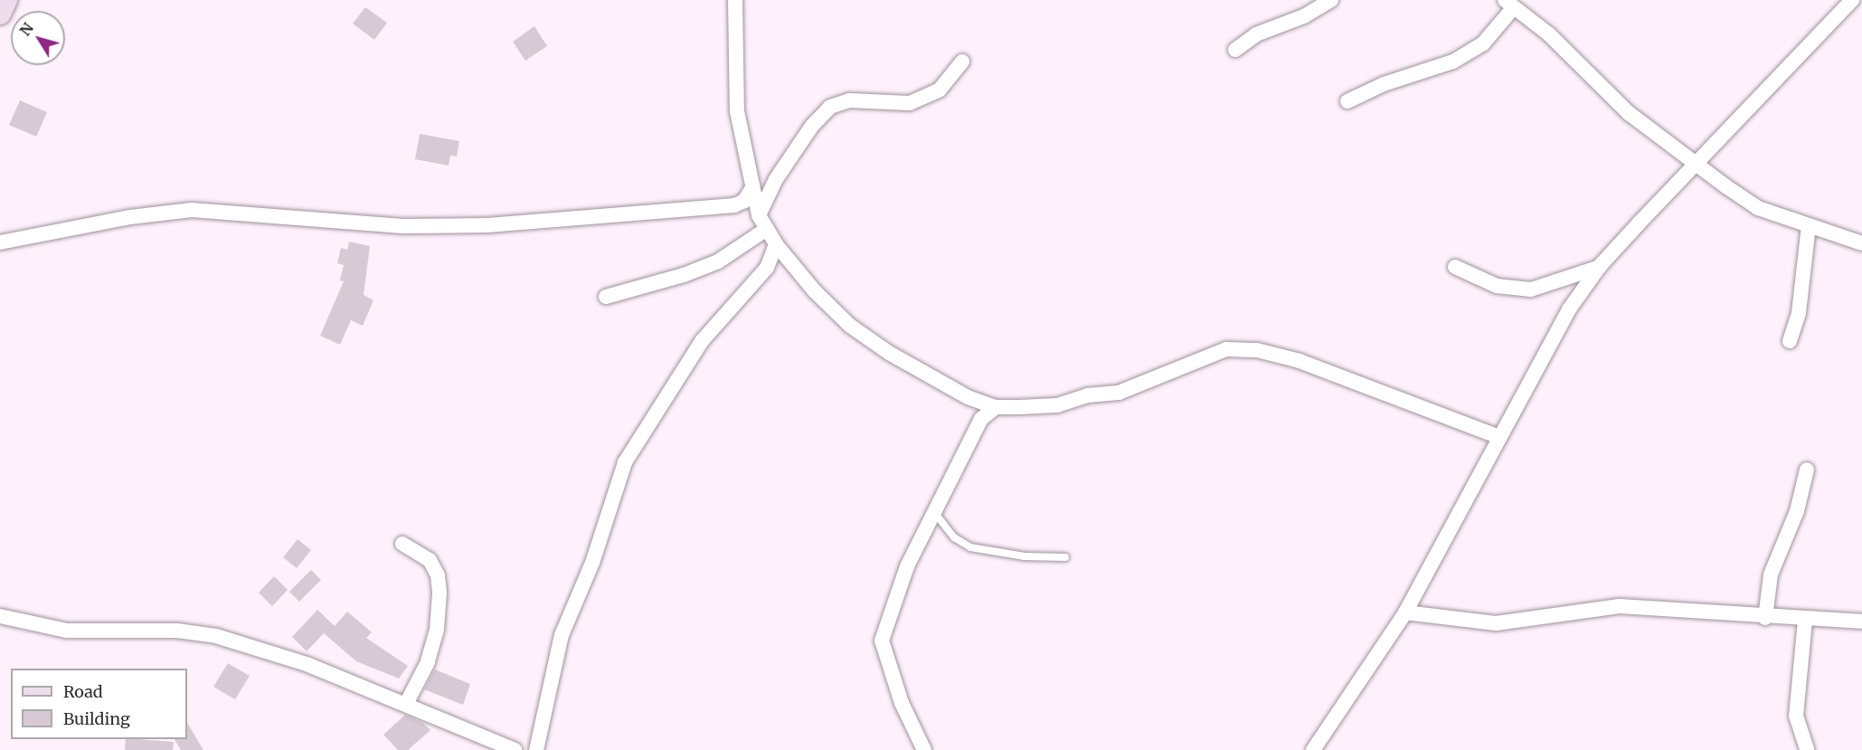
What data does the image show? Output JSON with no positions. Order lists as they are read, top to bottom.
{
  "legend": ["Road", "Building"],
  "north": "top left"
}
